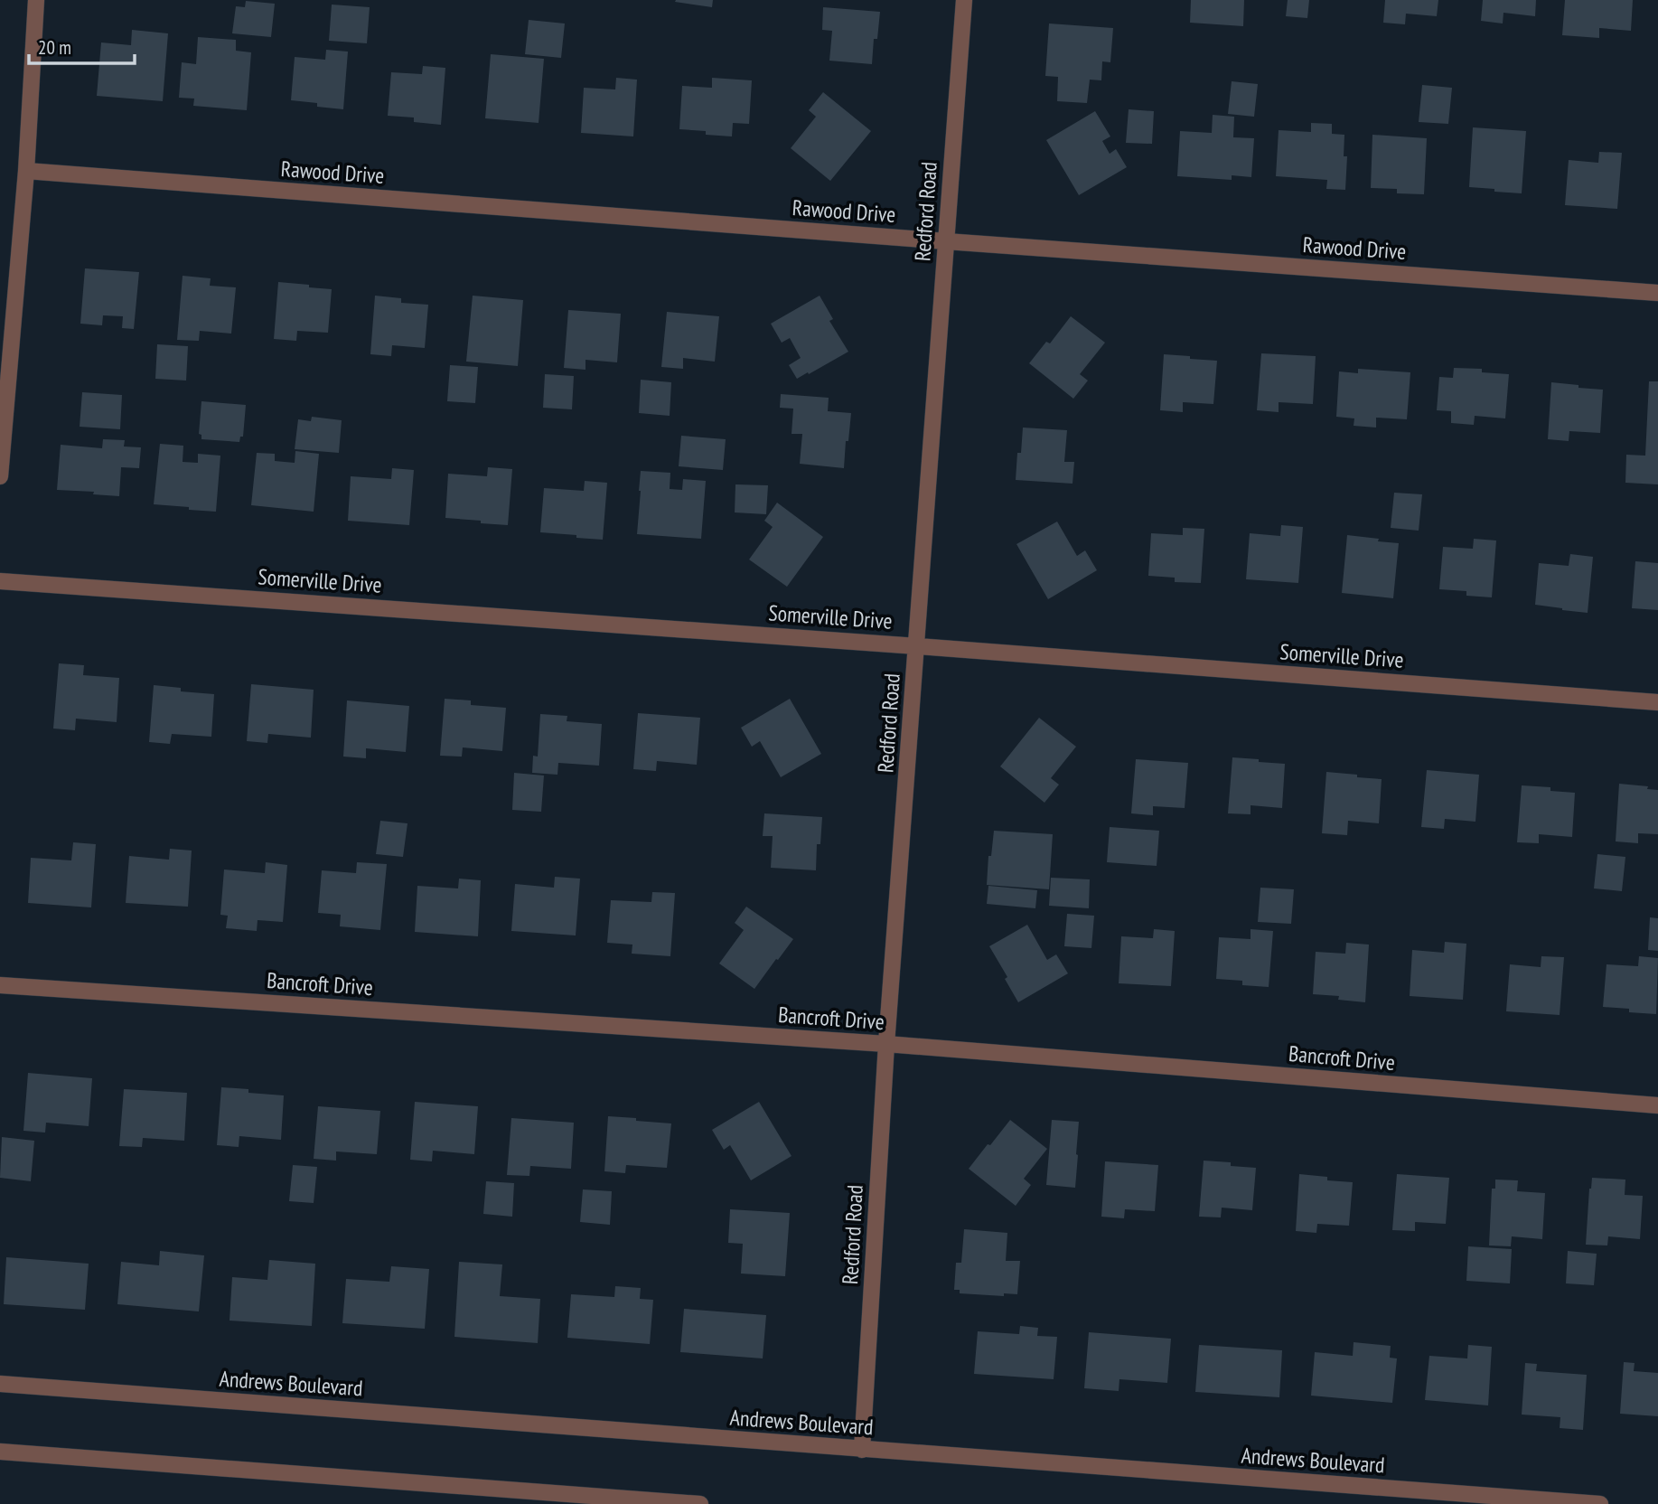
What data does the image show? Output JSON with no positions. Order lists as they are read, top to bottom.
{
  "streets": {
    "street": [
      "Rawood Drive",
      "Redford Road",
      "Somerville Drive",
      "Bancroft Drive",
      "Andrews Boulevard"
    ]
  },
  "crossings": [
    ["Rawood Drive", "Redford Road"],
    ["Redford Road", "Somerville Drive"],
    ["Redford Road", "Bancroft Drive"],
    ["Redford Road", "Andrews Boulevard"]
  ],
  "scale_bar": "20 m"
}
